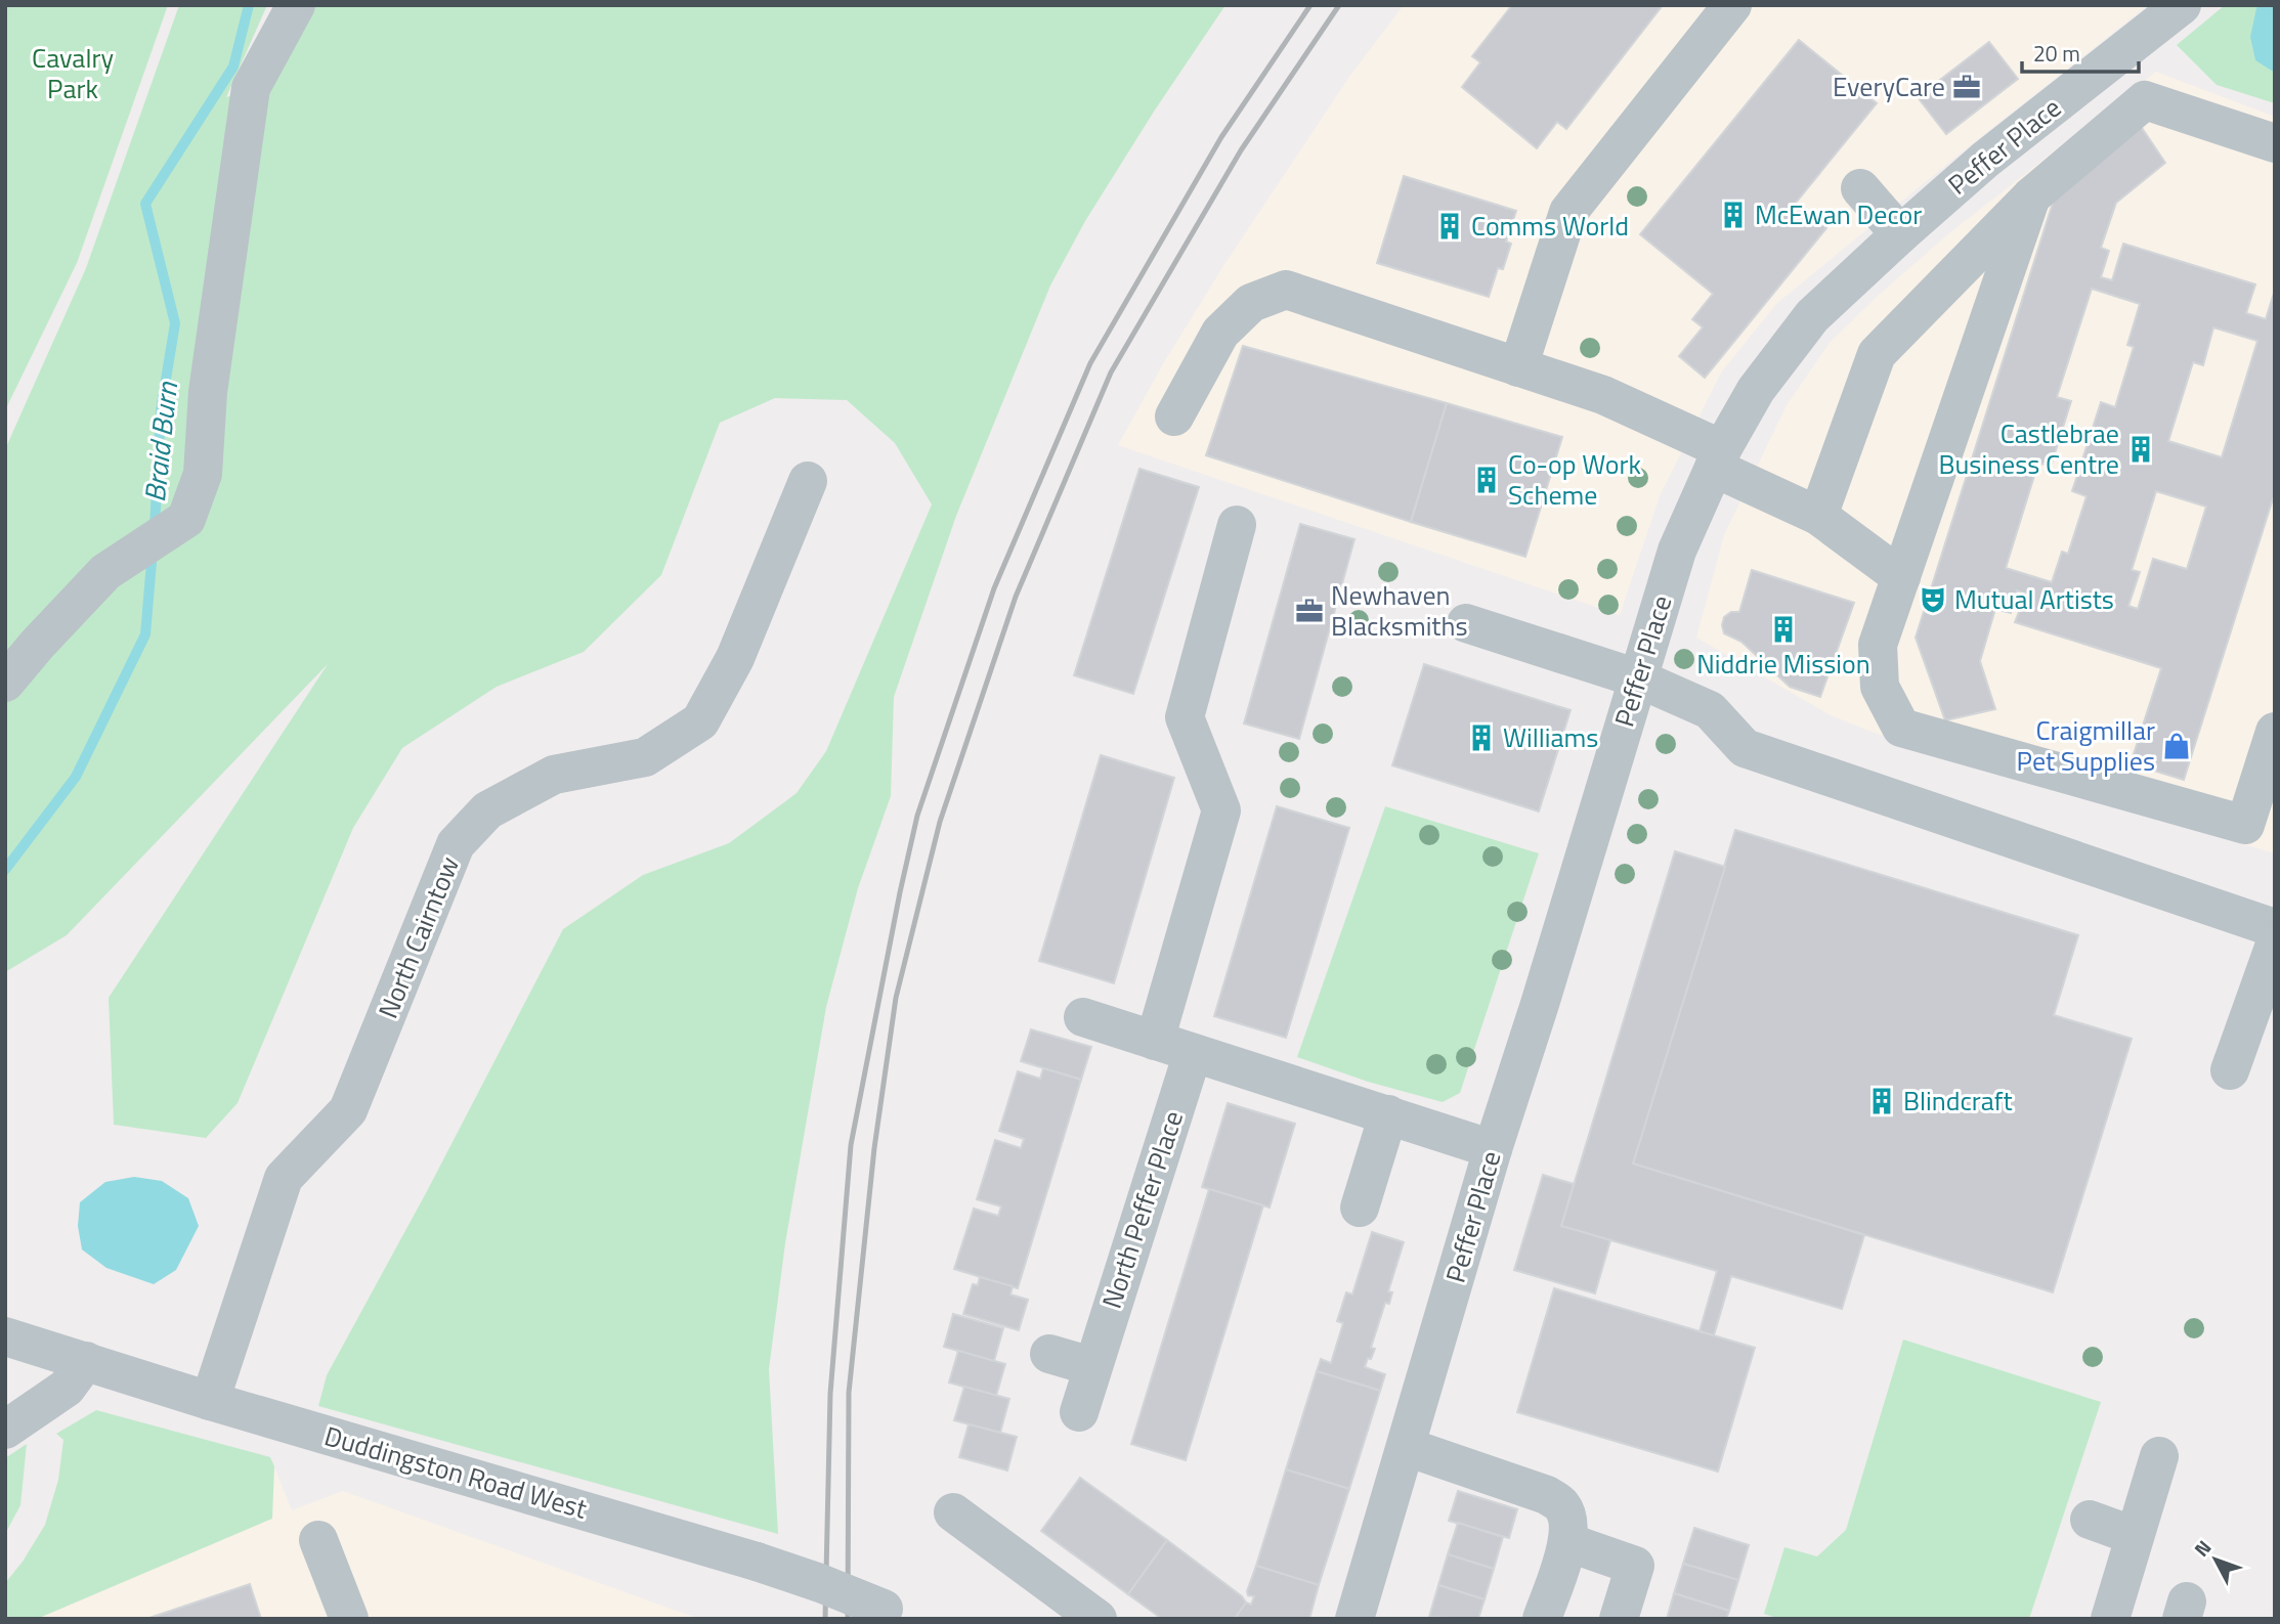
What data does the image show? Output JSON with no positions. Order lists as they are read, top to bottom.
{
  "streets": {
    "street": [
      "Peffer Place",
      "North Cairntow",
      "North Peffer Place",
      "Duddingston Road West"
    ]
  },
  "crossings": [
    ["North Cairntow", "Duddingston Road West"]
  ],
  "water": ["Braid Burn"],
  "parks": ["Cavalry Park"],
  "places": {
    "office": ["EveryCare", "Newhaven Blacksmiths"],
    "building": [
      "McEwan Decor",
      "Comms World",
      "Castlebrae Business Centre",
      "Co-op Work Scheme",
      "Niddrie Mission",
      "Williams",
      "Blindcraft"
    ],
    "theatre": ["Mutual Artists"],
    "shop": ["Craigmillar Pet Supplies"]
  },
  "scale_bar": "20 m",
  "north": "top left"
}
